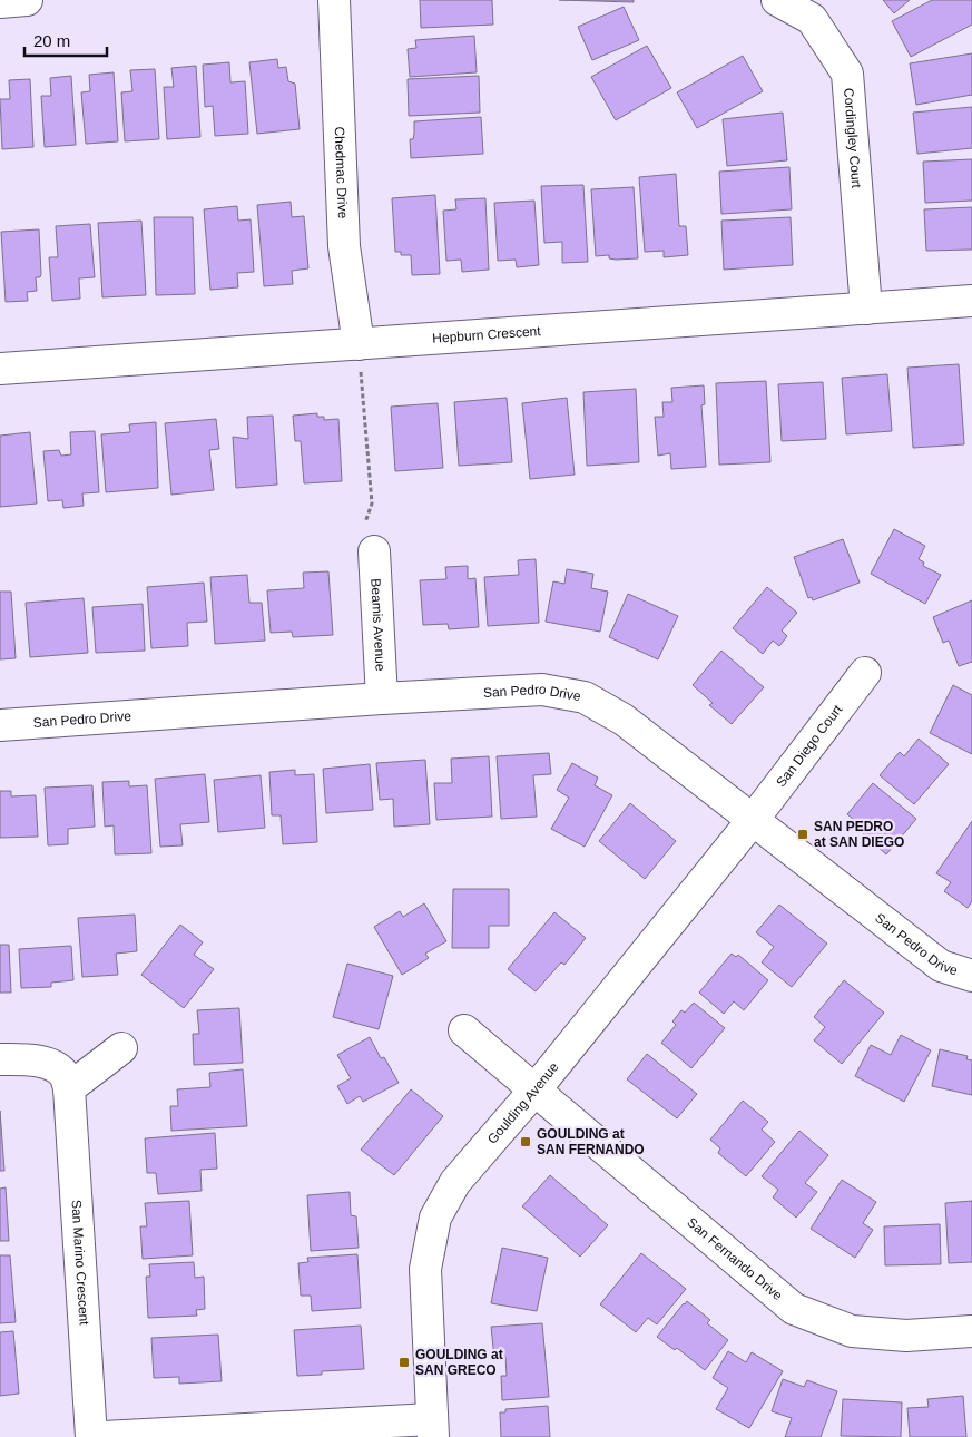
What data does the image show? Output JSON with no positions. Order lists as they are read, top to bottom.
{
  "streets": {
    "street": [
      "Cordingley Court",
      "Chedmac Drive",
      "Hepburn Crescent",
      "Beamis Avenue",
      "San Pedro Drive",
      "San Diego Court",
      "Goulding Avenue",
      "San Fernando Drive",
      "San Marino Crescent"
    ]
  },
  "crossings": [
    ["Cordingley Court", "Hepburn Crescent"],
    ["Chedmac Drive", "Hepburn Crescent"],
    ["Beamis Avenue", "San Pedro Drive"],
    ["San Pedro Drive", "San Diego Court"],
    ["San Pedro Drive", "Goulding Avenue"],
    ["San Diego Court", "Goulding Avenue"],
    ["Goulding Avenue", "San Fernando Drive"]
  ],
  "places": {
    "transit": ["SAN PEDRO at SAN DIEGO", "GOULDING at SAN FERNANDO", "GOULDING at SAN GRECO"]
  },
  "scale_bar": "20 m"
}
